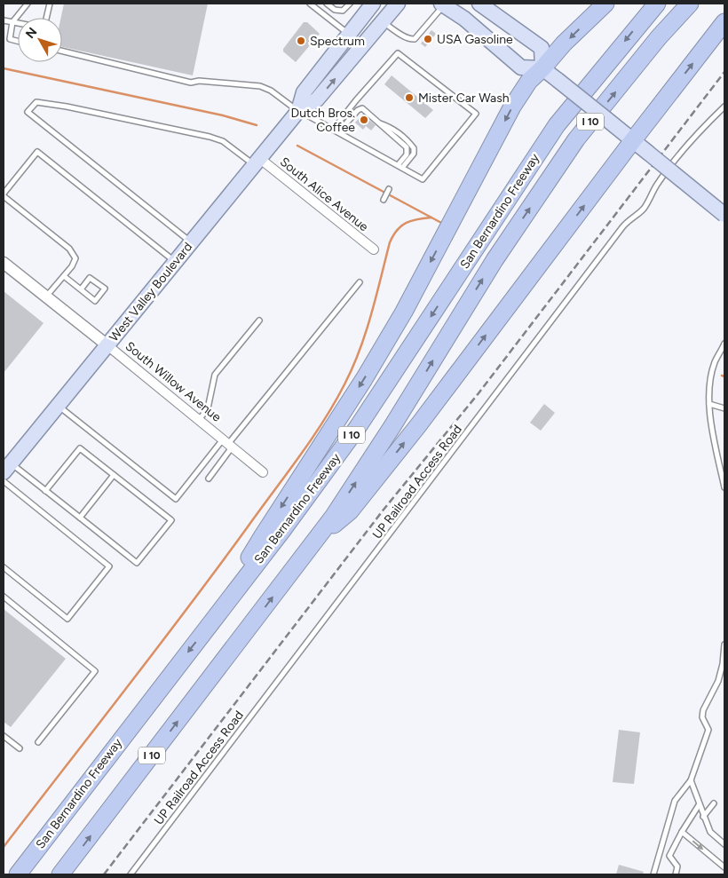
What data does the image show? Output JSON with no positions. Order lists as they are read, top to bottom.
{
  "streets": {
    "highway": ["I 10", "San Bernardino Freeway"],
    "main road": ["West Valley Boulevard"],
    "street": ["South Alice Avenue", "South Willow Avenue"],
    "lane": ["UP Railroad Access Road"]
  },
  "crossings": [
    ["South Alice Avenue", "West Valley Boulevard"],
    ["West Valley Boulevard", "South Willow Avenue"]
  ],
  "places": [
    "USA Gasoline",
    "Spectrum",
    "Mister Car Wash",
    "Dutch Bros. Coffee"
  ],
  "north": "top left"
}
